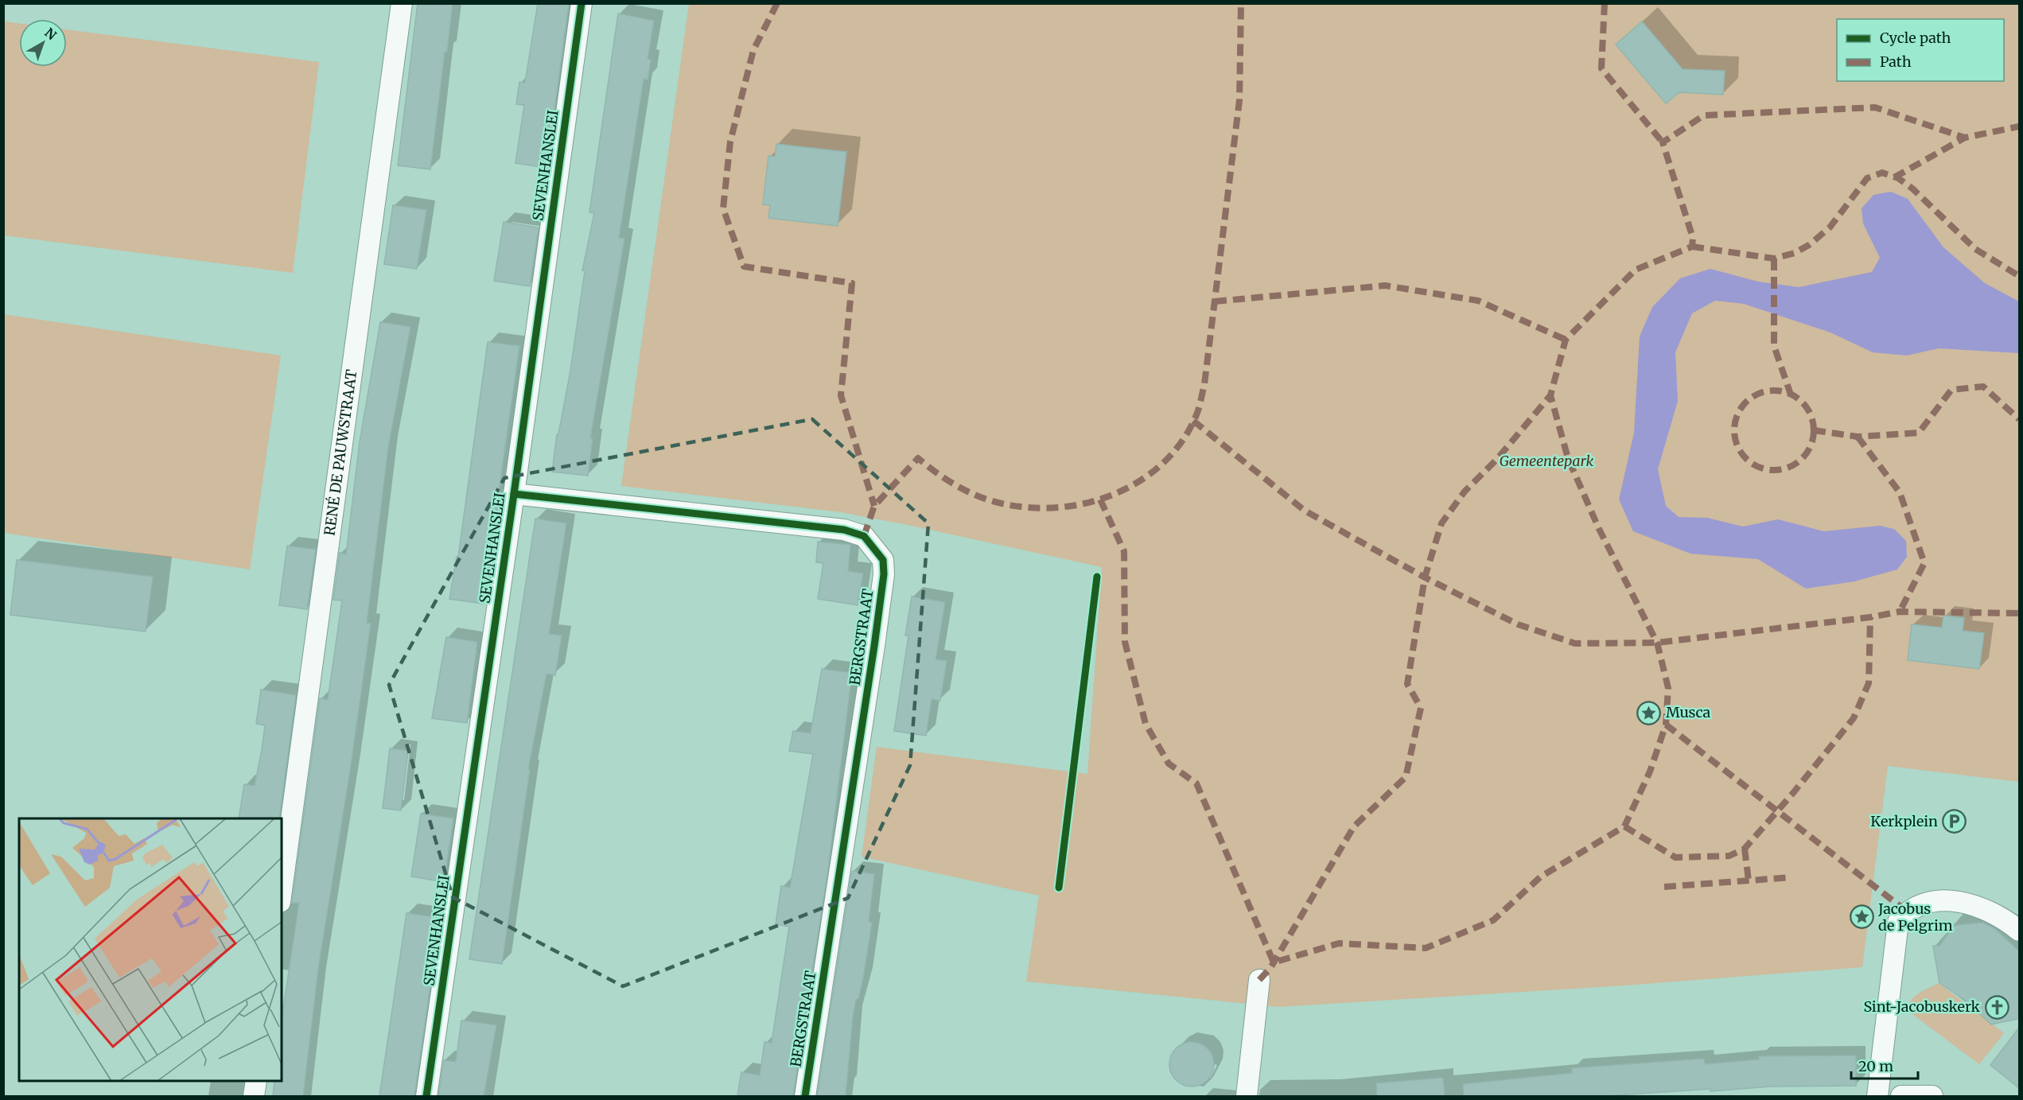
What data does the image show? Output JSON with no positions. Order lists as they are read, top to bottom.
{
  "streets": {
    "street": ["SEVENHANSLEI", "RENÉ DE PAUWSTRAAT", "BERGSTRAAT"]
  },
  "crossings": [
    ["SEVENHANSLEI", "BERGSTRAAT"]
  ],
  "parks": ["Gemeentepark"],
  "places": {
    "place": ["Musca", "Jacobus de Pelgrim"],
    "parking": ["Kerkplein"],
    "church": ["Sint-Jacobuskerk"]
  },
  "legend": ["Cycle path", "Path"],
  "scale_bar": "20 m",
  "north": "top right"
}
